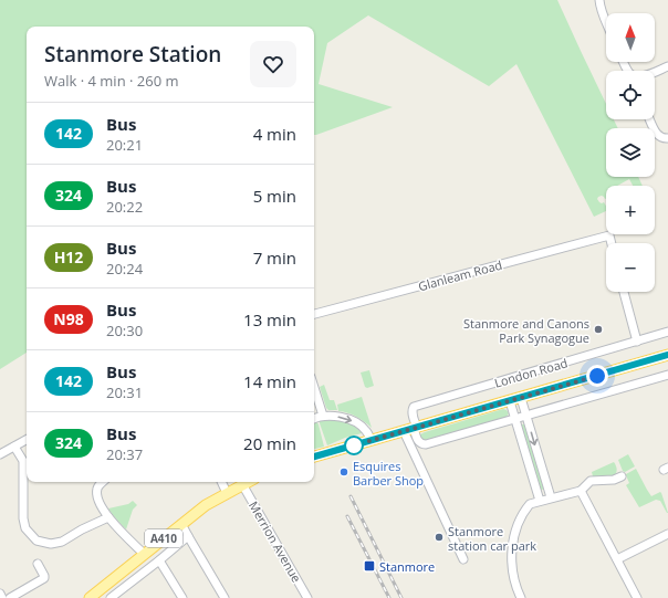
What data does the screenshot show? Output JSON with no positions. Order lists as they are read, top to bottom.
{
  "streets": {
    "main road": ["London Road", "A410"],
    "street": ["Glanleam Road", "Merrion Avenue"]
  },
  "crossings": [
    ["A410", "Merrion Avenue"]
  ],
  "places": {
    "other": ["Stanmore and Canons Park Synagogue", "Esquires Barber Shop", "Stanmore station car park"],
    "transit": ["Stanmore"]
  },
  "lines": ["bus line 142"],
  "north": "top",
  "page": {
    "map_buttons": ["+", "−"],
    "heading": ["Stanmore Station", "Walk · 4 min · 260 m"],
    "list": [
      {
        "mark": "142",
        "name": "Bus",
        "note": "20:21",
        "value": "4 min"
      },
      {
        "mark": "324",
        "name": "Bus",
        "note": "20:22",
        "value": "5 min"
      },
      {
        "mark": "H12",
        "name": "Bus",
        "note": "20:24",
        "value": "7 min"
      },
      {
        "mark": "N98",
        "name": "Bus",
        "note": "20:30",
        "value": "13 min"
      },
      {
        "mark": "142",
        "name": "Bus",
        "note": "20:31",
        "value": "14 min"
      },
      {
        "mark": "324",
        "name": "Bus",
        "note": "20:37",
        "value": "20 min"
      }
    ]
  }
}
